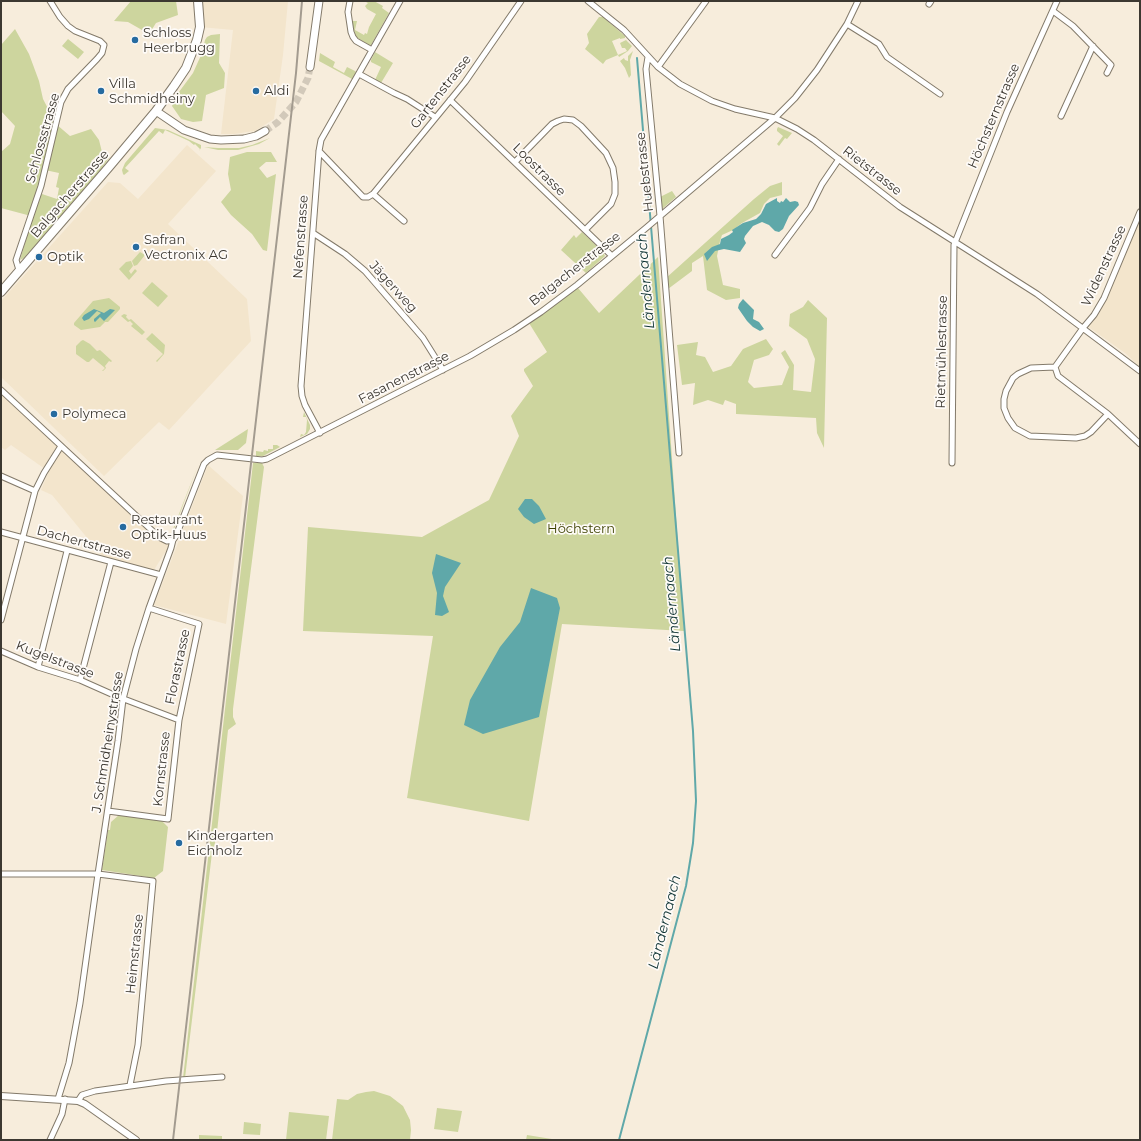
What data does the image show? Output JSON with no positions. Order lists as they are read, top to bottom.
{
  "streets": {
    "main road": ["Balgacherstrasse"],
    "street": [
      "Gartenstrasse",
      "Höchsternstrasse",
      "Schlossstrasse",
      "Loostrasse",
      "Rietstrasse",
      "Huebstrasse",
      "Nefenstrasse",
      "Widenstrasse",
      "Jägerweg",
      "Rietmühlestrasse",
      "Fasanenstrasse",
      "Dachertstrasse",
      "Kugelstrasse",
      "Florastrasse",
      "J. Schmidheinystrasse",
      "Kornstrasse",
      "Heimstrasse"
    ]
  },
  "crossings": [
    ["Gartenstrasse", "Loostrasse"],
    ["Höchsternstrasse", "Rietstrasse"],
    ["Höchsternstrasse", "Rietmühlestrasse"],
    ["Schlossstrasse", "Balgacherstrasse"],
    ["Loostrasse", "Balgacherstrasse"],
    ["Rietstrasse", "Huebstrasse"],
    ["Rietstrasse", "Balgacherstrasse"],
    ["Rietstrasse", "Widenstrasse"],
    ["Rietstrasse", "Rietmühlestrasse"],
    ["Huebstrasse", "Balgacherstrasse"],
    ["Balgacherstrasse", "Fasanenstrasse"],
    ["Nefenstrasse", "Jägerweg"],
    ["Nefenstrasse", "Fasanenstrasse"],
    ["Nefenstrasse", "J. Schmidheinystrasse"],
    ["Jägerweg", "Fasanenstrasse"],
    ["Fasanenstrasse", "J. Schmidheinystrasse"],
    ["Dachertstrasse", "J. Schmidheinystrasse"],
    ["Kugelstrasse", "J. Schmidheinystrasse"],
    ["Kugelstrasse", "Kornstrasse"],
    ["Florastrasse", "J. Schmidheinystrasse"],
    ["Florastrasse", "Kornstrasse"],
    ["J. Schmidheinystrasse", "Kornstrasse"],
    ["J. Schmidheinystrasse", "Heimstrasse"]
  ],
  "water": ["Ländernaach"],
  "parks": ["Höchstern"],
  "places": [
    "Schloss Heerbrugg",
    "Villa Schmidheiny",
    "Aldi",
    "Safran Vectronix AG",
    "Optik",
    "Polymeca",
    "Restaurant Optik-Huus",
    "Kindergarten Eichholz"
  ]
}
